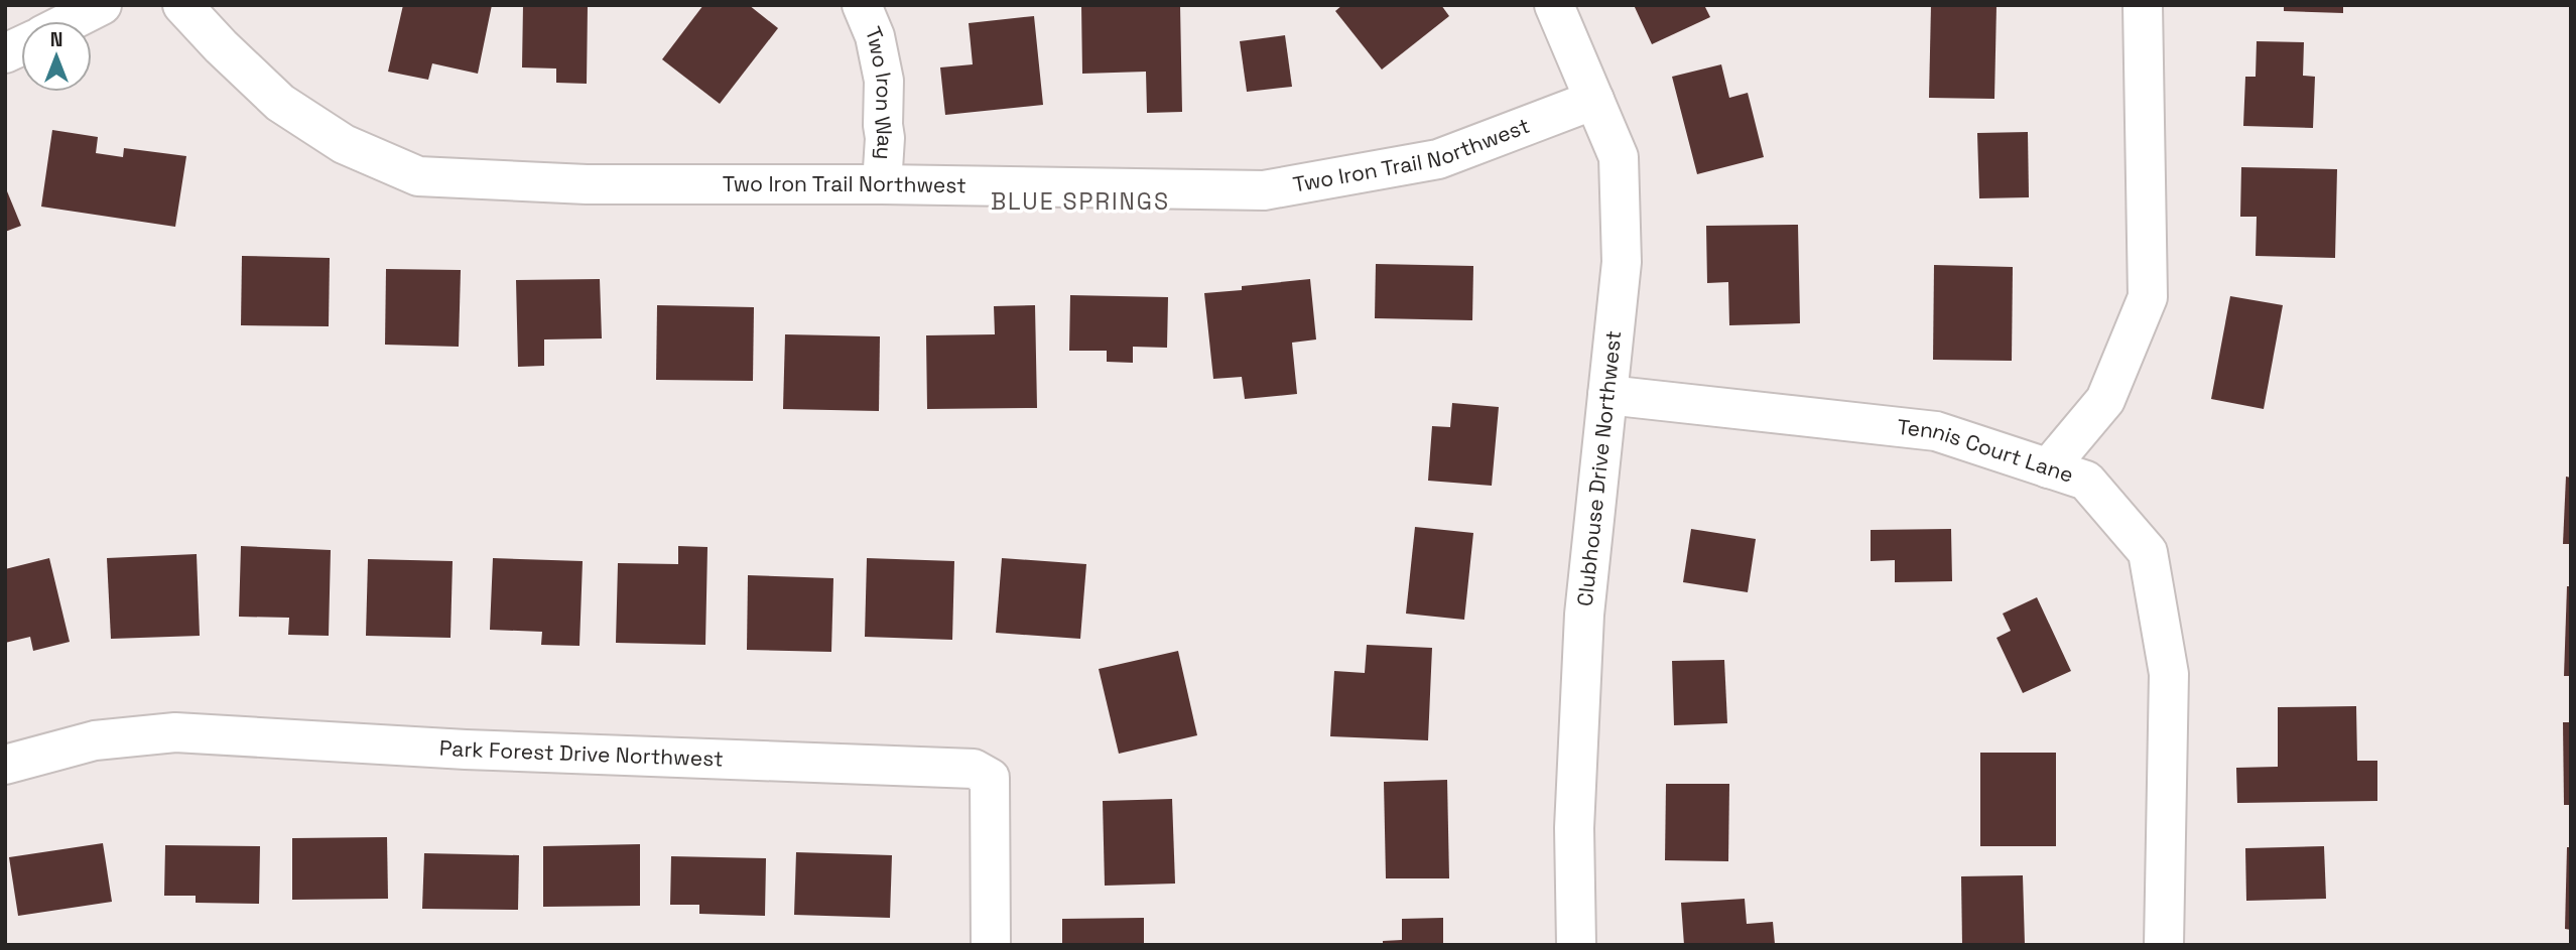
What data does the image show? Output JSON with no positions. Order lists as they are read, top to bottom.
{
  "streets": {
    "street": [
      "Two Iron Way",
      "Two Iron Trail Northwest",
      "Tennis Court Lane",
      "Clubhouse Drive Northwest",
      "Park Forest Drive Northwest"
    ]
  },
  "crossings": [
    ["Two Iron Way", "Two Iron Trail Northwest"],
    ["Two Iron Trail Northwest", "Clubhouse Drive Northwest"],
    ["Tennis Court Lane", "Clubhouse Drive Northwest"]
  ],
  "districts": ["BLUE SPRINGS"],
  "north": "top"
}
